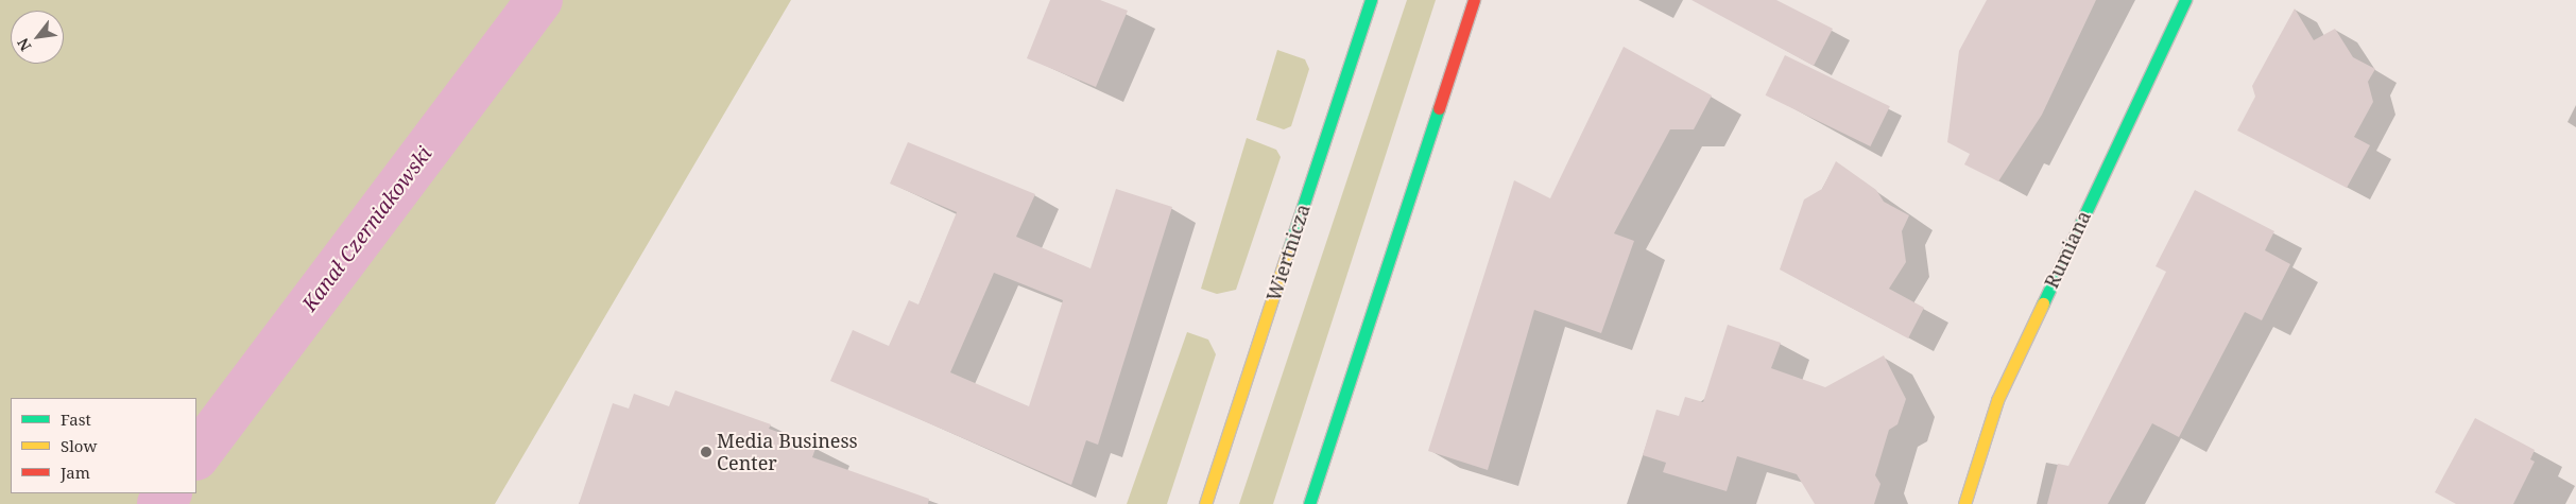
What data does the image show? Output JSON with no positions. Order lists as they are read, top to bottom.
{
  "streets": {
    "main road": ["Rumiana", "Wiertnicza"]
  },
  "water": ["Kanał Czerniakowski"],
  "places": ["Media Business Center"],
  "legend": ["Fast", "Slow", "Jam"],
  "north": "bottom left"
}
